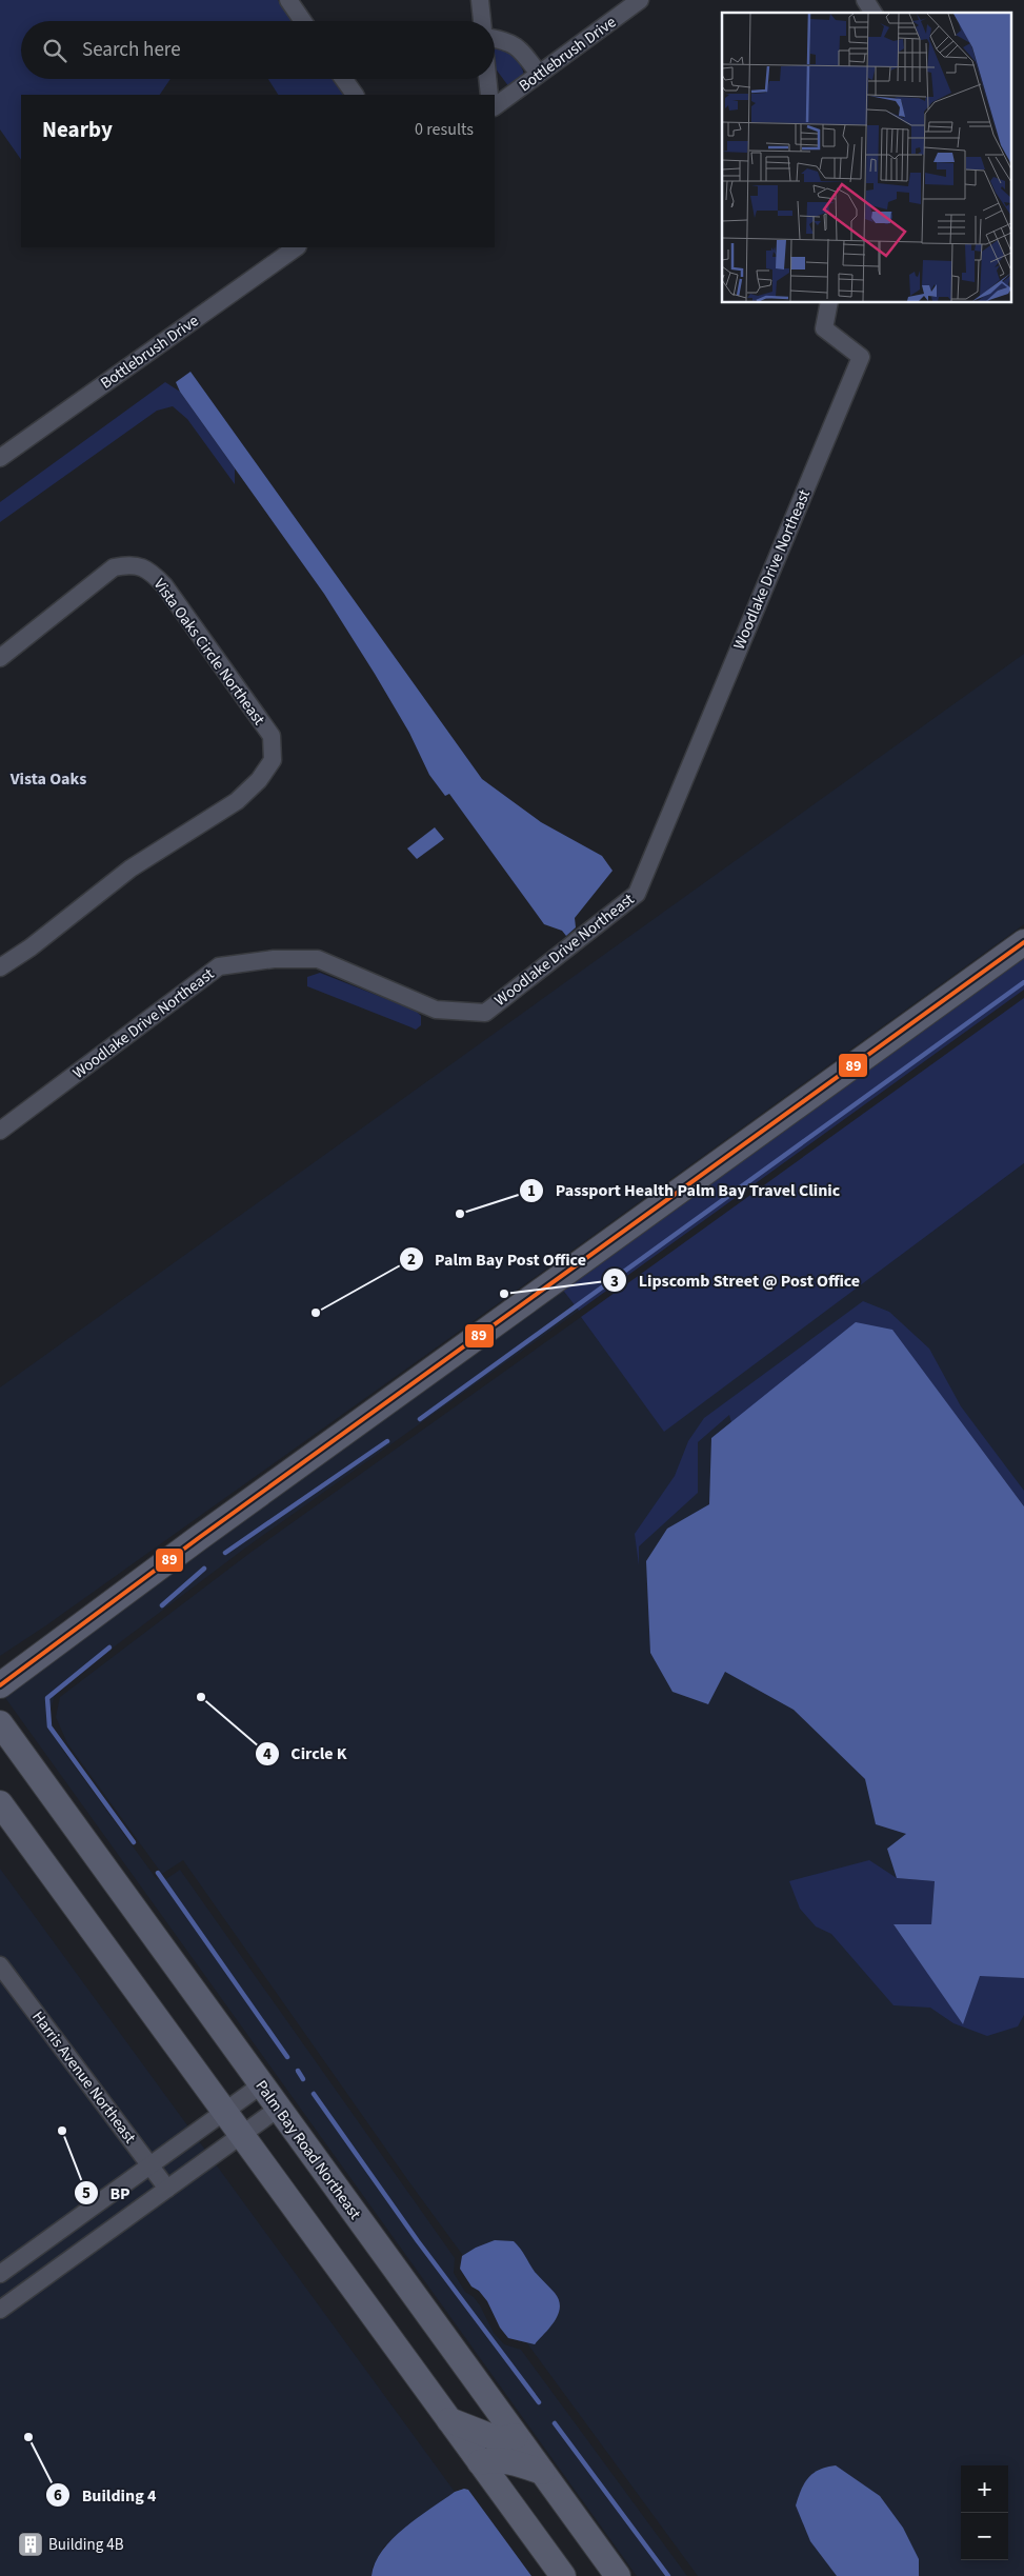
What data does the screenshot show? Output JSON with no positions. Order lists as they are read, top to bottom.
{
  "streets": {
    "main road": ["Palm Bay Road Northeast"],
    "street": [
      "Bottlebrush Drive",
      "Woodlake Drive Northeast",
      "Vista Oaks Circle Northeast",
      "Harris Avenue Northeast"
    ]
  },
  "districts": ["Vista Oaks"],
  "places": {
    "other": [
      "Passport Health Palm Bay Travel Clinic",
      "Lipscomb Street @ Post Office",
      "Palm Bay Post Office",
      "Circle K",
      "BP",
      "Building 4"
    ],
    "building": ["Building 4B"]
  },
  "lines": ["transit line 89"],
  "page": {
    "search": "Search here",
    "heading": ["Nearby", "0 results"],
    "map_buttons": ["+", "−"]
  }
}
